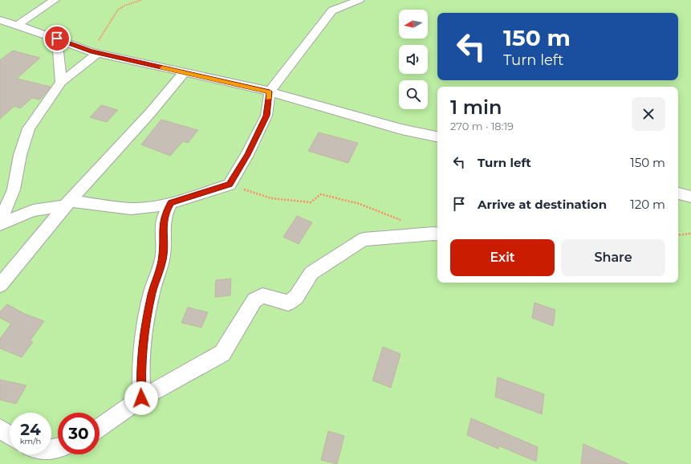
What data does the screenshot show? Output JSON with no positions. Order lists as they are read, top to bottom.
{
  "north": "left",
  "page": {
    "turn": ["150 m", "Turn left"],
    "heading": ["1 min", "270 m · 18:19"],
    "list": [
      {
        "name": "Turn left",
        "value": "150 m"
      },
      {
        "name": "Arrive at destination",
        "value": "120 m"
      }
    ],
    "buttons": ["Exit", "Share"],
    "speed": "24 km/h",
    "limit": "30"
  }
}
